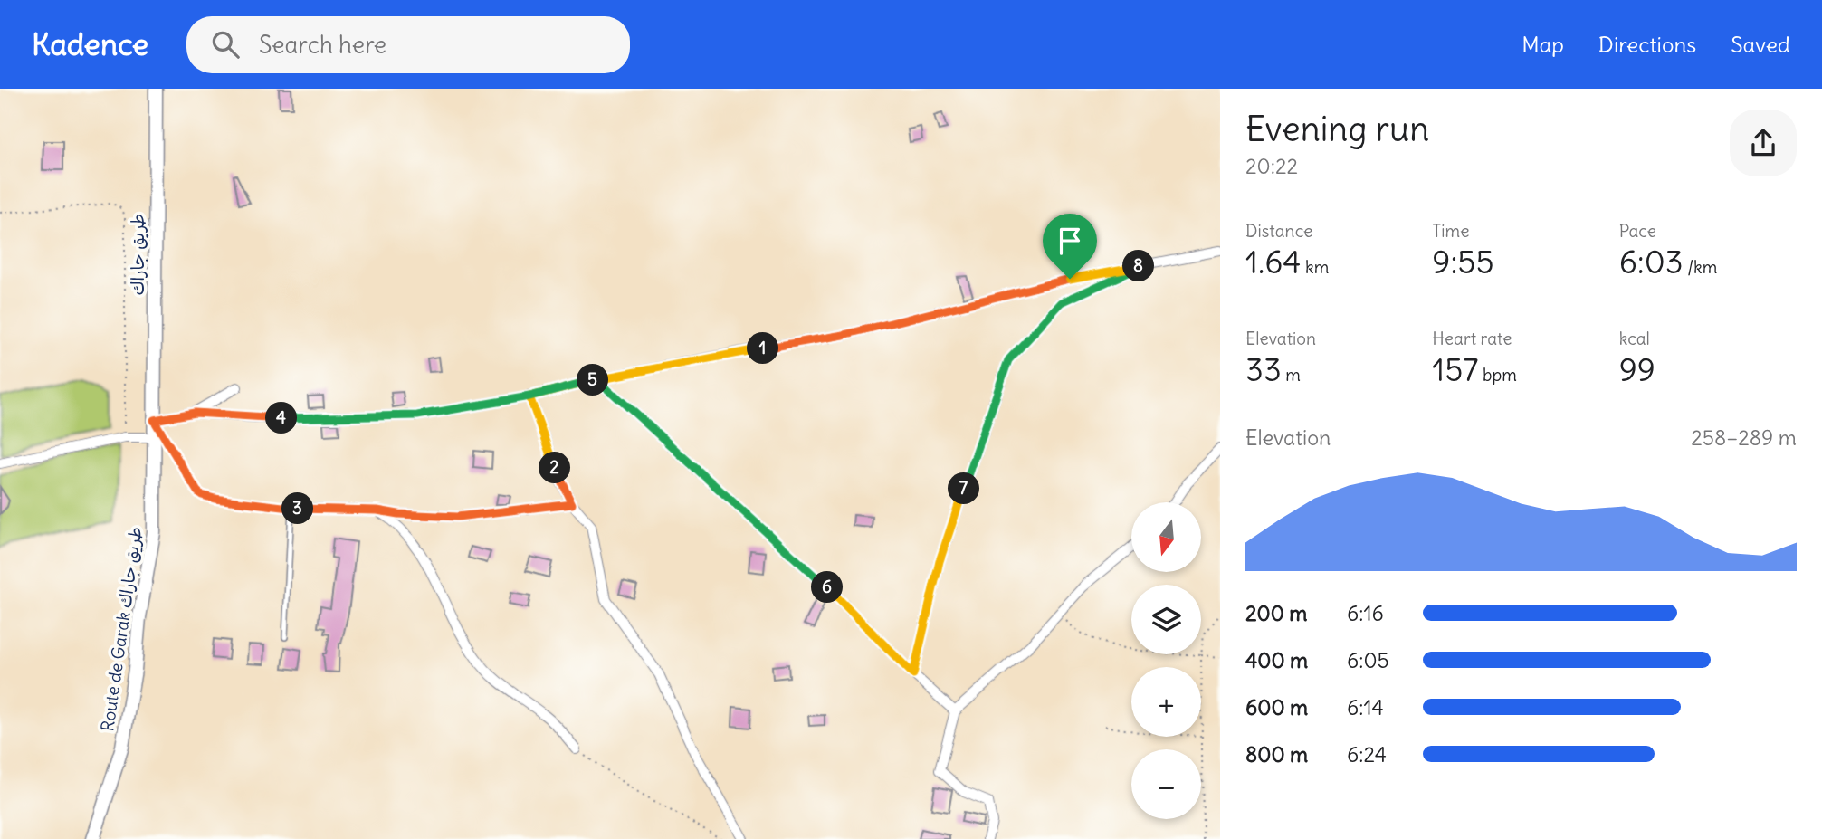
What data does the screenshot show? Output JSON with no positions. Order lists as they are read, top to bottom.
{
  "streets": {
    "street": ["طريق جاراك", "Route de Garak طريق جاراك"]
  },
  "crossings": [
    ["طريق جاراك", "Route de Garak طريق جاراك"]
  ],
  "north": "bottom",
  "page": {
    "header": "Kadence",
    "search": "Search here",
    "nav": ["Map", "Directions", "Saved"],
    "heading": ["Evening run", "20:22"],
    "stats": [
      ["Distance", "1.64 km"],
      ["Time", "9:55"],
      ["Pace", "6:03 /km"],
      ["Elevation", "33 m"],
      ["Heart rate", "157 bpm"],
      ["kcal", "99"]
    ],
    "pins": [
      "8",
      "1",
      "5",
      "4",
      "2",
      "7",
      "3",
      "6"
    ],
    "chart": ["Elevation", "258–289 m"],
    "map_buttons": ["+", "−"],
    "list": [
      {
        "name": "200 m",
        "note": "6:16"
      },
      {
        "name": "400 m",
        "note": "6:05"
      },
      {
        "name": "600 m",
        "note": "6:14"
      },
      {
        "name": "800 m",
        "note": "6:24"
      }
    ]
  }
}
